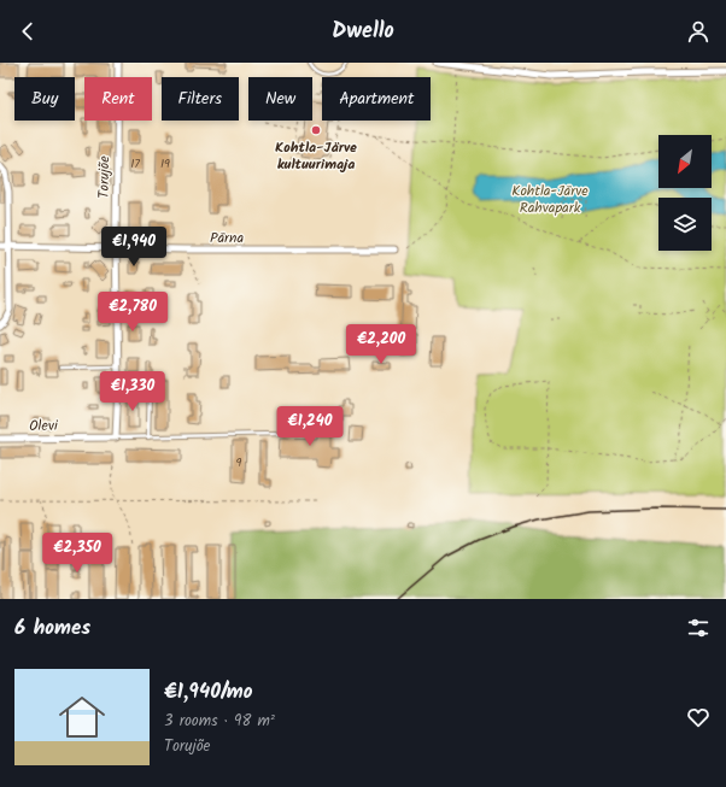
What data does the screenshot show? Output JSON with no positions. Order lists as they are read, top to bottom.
{
  "streets": {
    "street": ["Torujõe", "Pärna", "Olevi"]
  },
  "crossings": [
    ["Torujõe", "Pärna"],
    ["Torujõe", "Olevi"]
  ],
  "parks": ["Kohtla-Järve Rahvapark"],
  "places": ["Kohtla-Järve kultuurimaja"],
  "house_numbers": ["17", "19", "9"],
  "north": "bottom left",
  "page": {
    "header": "Dwello",
    "chip": [
      "Buy",
      "Rent",
      "Filters",
      "New",
      "Apartment"
    ],
    "price": [
      "€1,940",
      "€2,780",
      "€2,200",
      "€1,330",
      "€1,240",
      "€2,350"
    ],
    "heading": "6 homes",
    "list": [
      {
        "name": "€1,940/mo",
        "note": "3 rooms · 98 m² · Torujõe"
      }
    ]
  }
}
